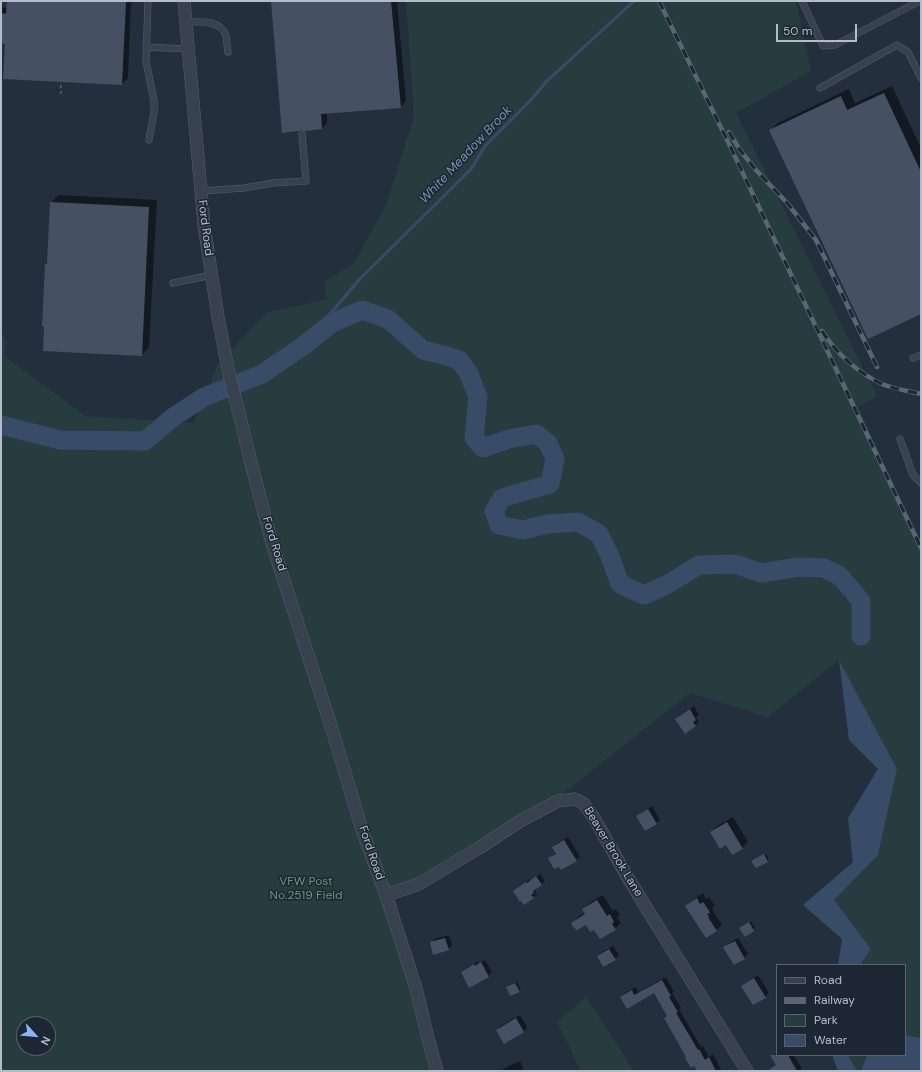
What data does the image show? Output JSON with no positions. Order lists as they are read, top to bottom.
{
  "streets": {
    "street": ["Ford Road", "Beaver Brook Lane"]
  },
  "crossings": [
    ["Ford Road", "Beaver Brook Lane"]
  ],
  "water": ["White Meadow Brook"],
  "parks": ["VFW Post No.2519 Field"],
  "legend": [
    "Road",
    "Railway",
    "Park",
    "Water"
  ],
  "scale_bar": "50 m",
  "north": "bottom right"
}
